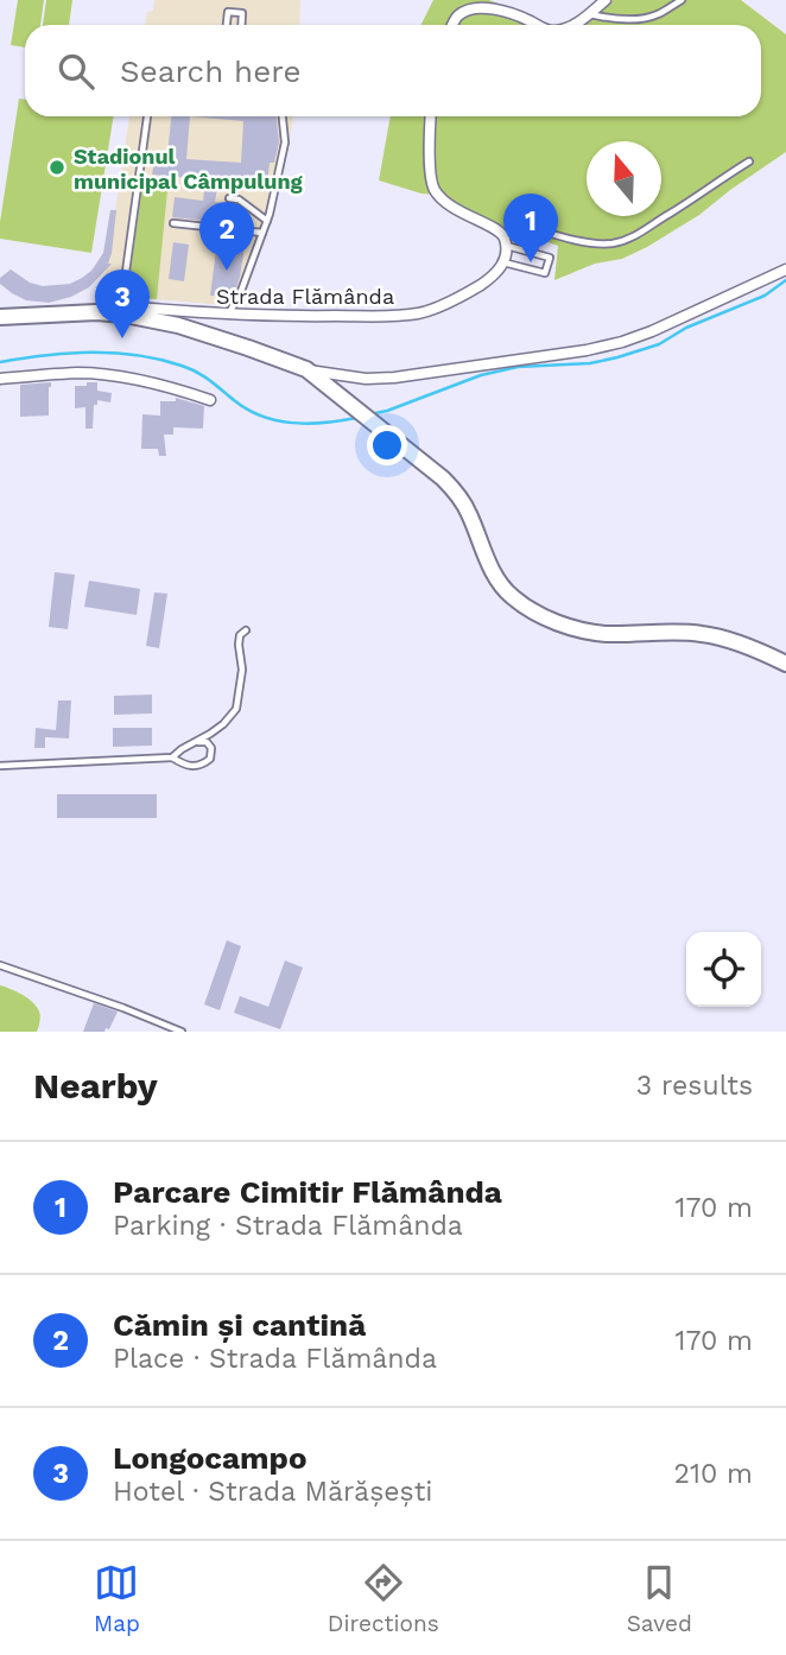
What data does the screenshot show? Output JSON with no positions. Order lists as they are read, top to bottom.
{
  "streets": {
    "street": ["Strada Flămânda"]
  },
  "places": ["Stadionul municipal Câmpulung"],
  "north": "top",
  "page": {
    "search": "Search here",
    "pins": ["1", "2", "3"],
    "heading": ["Nearby", "3 results"],
    "list": [
      {
        "mark": "1",
        "name": "Parcare Cimitir Flămânda",
        "note": "Parking · Strada Flămânda",
        "value": "170 m"
      },
      {
        "mark": "2",
        "name": "Cămin și cantină",
        "note": "Place · Strada Flămânda",
        "value": "170 m"
      },
      {
        "mark": "3",
        "name": "Longocampo",
        "note": "Hotel · Strada Mărășești",
        "value": "210 m"
      }
    ],
    "nav": ["Map", "Directions", "Saved"]
  }
}
